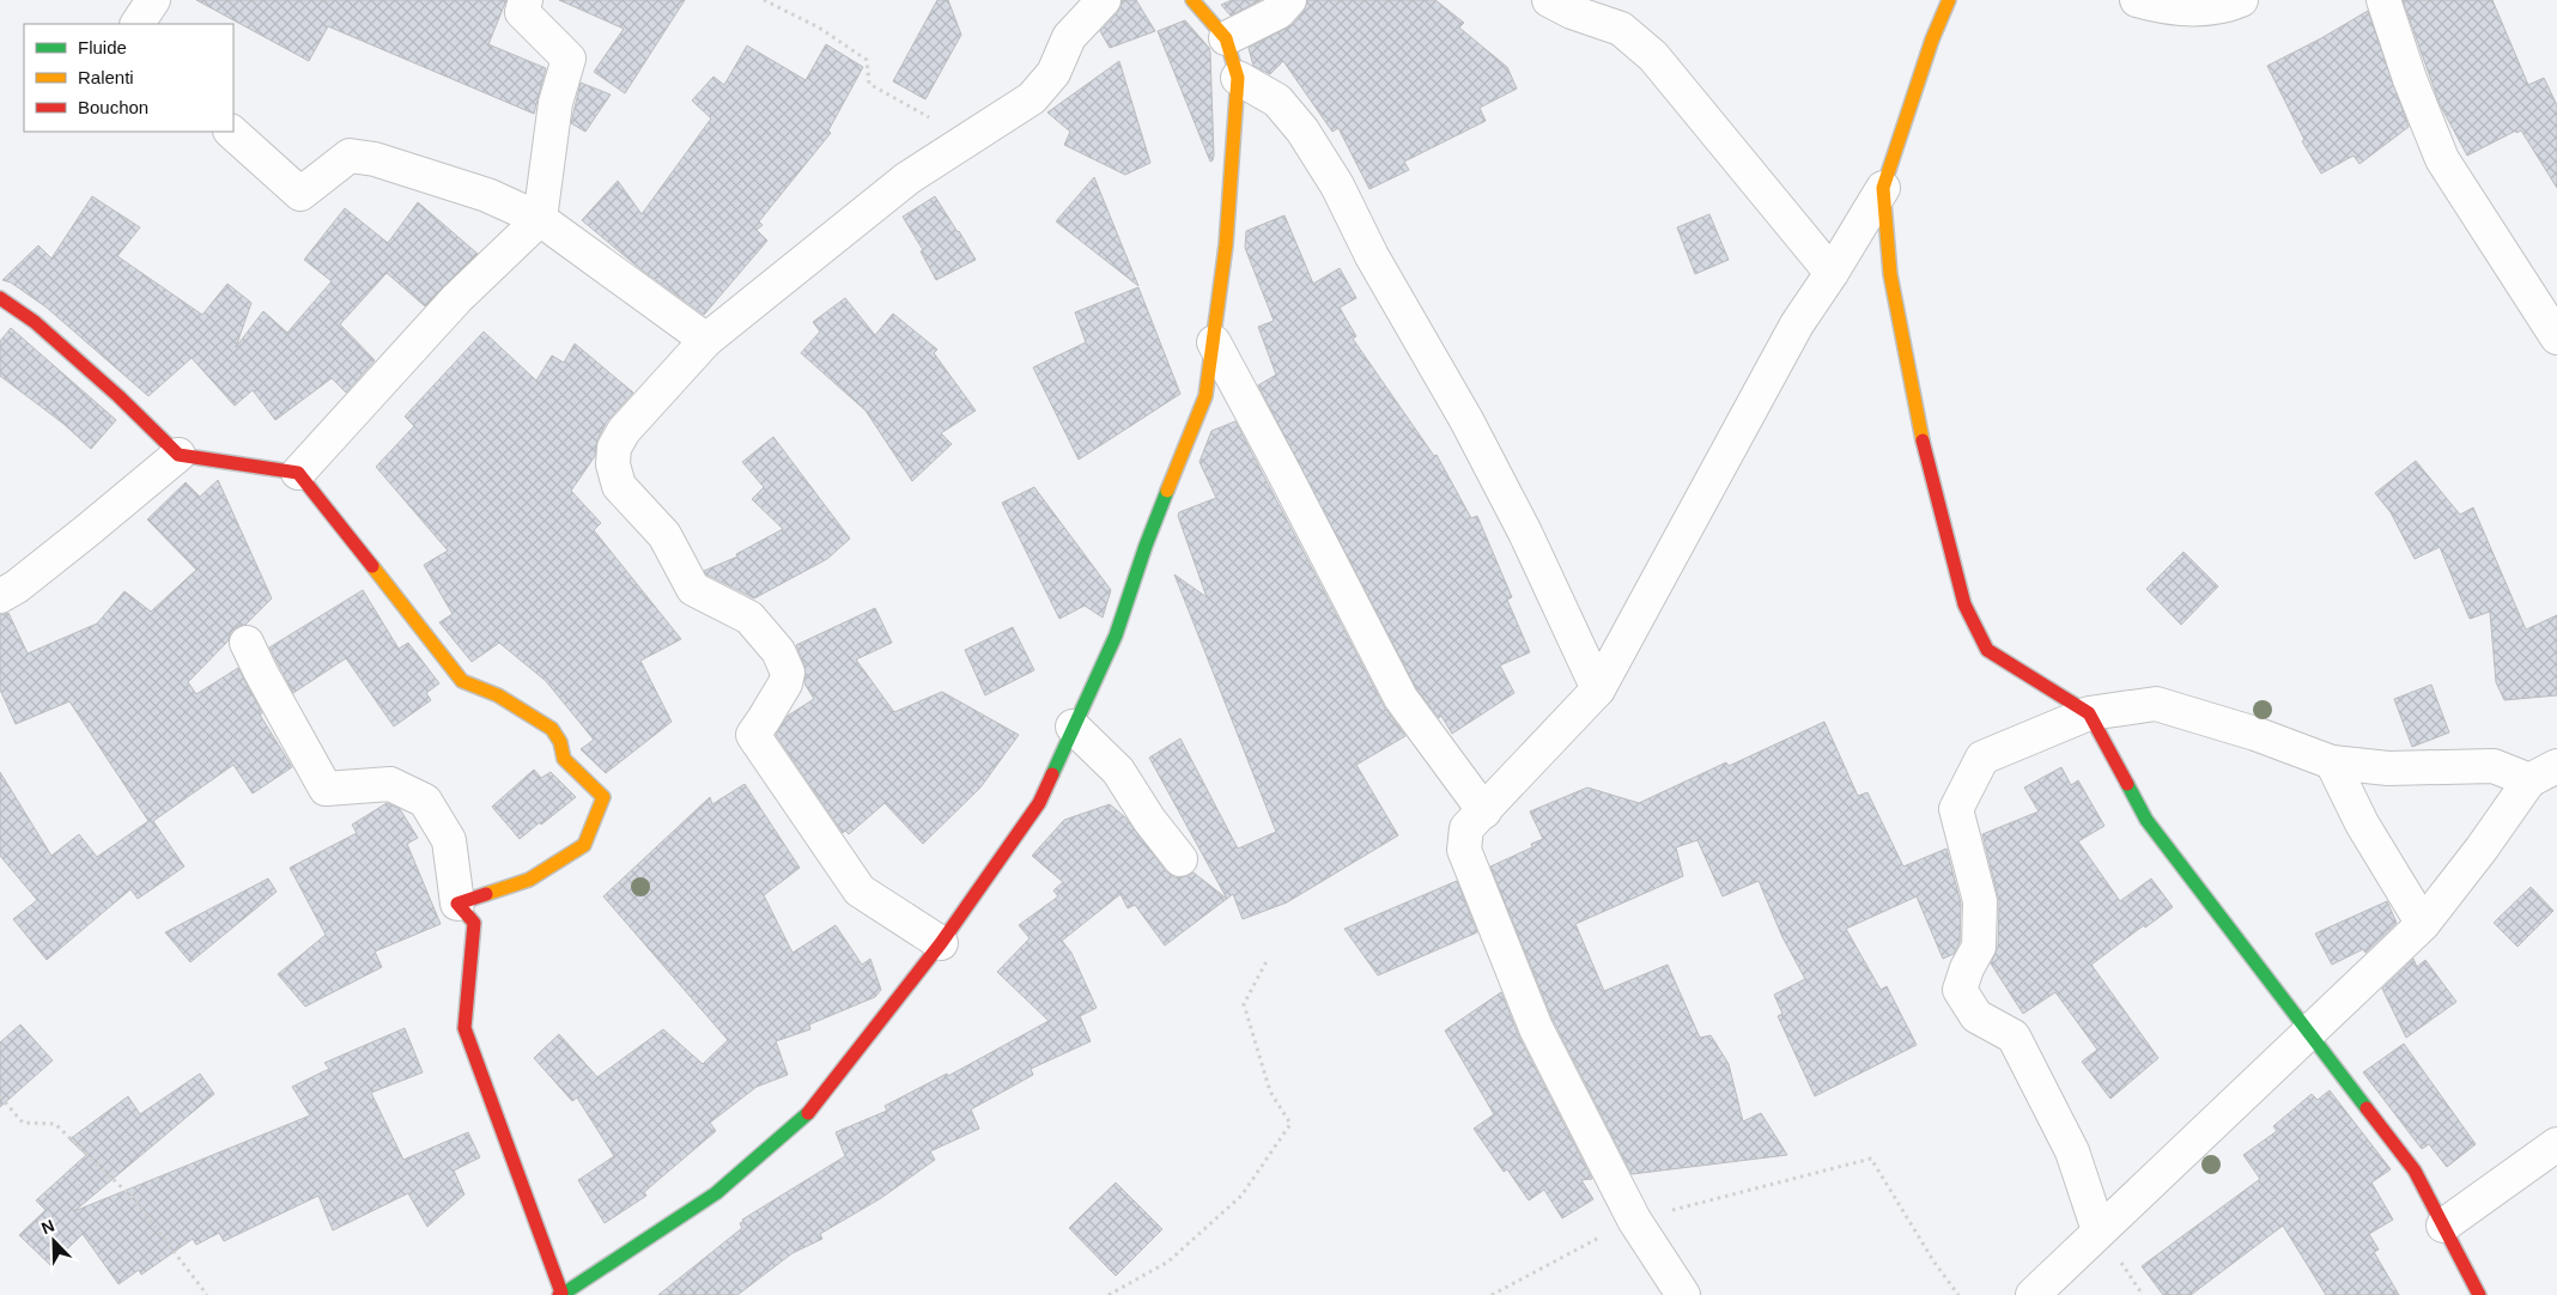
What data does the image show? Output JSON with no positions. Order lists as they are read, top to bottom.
{
  "legend": ["Fluide", "Ralenti", "Bouchon"],
  "north": "top left"
}
